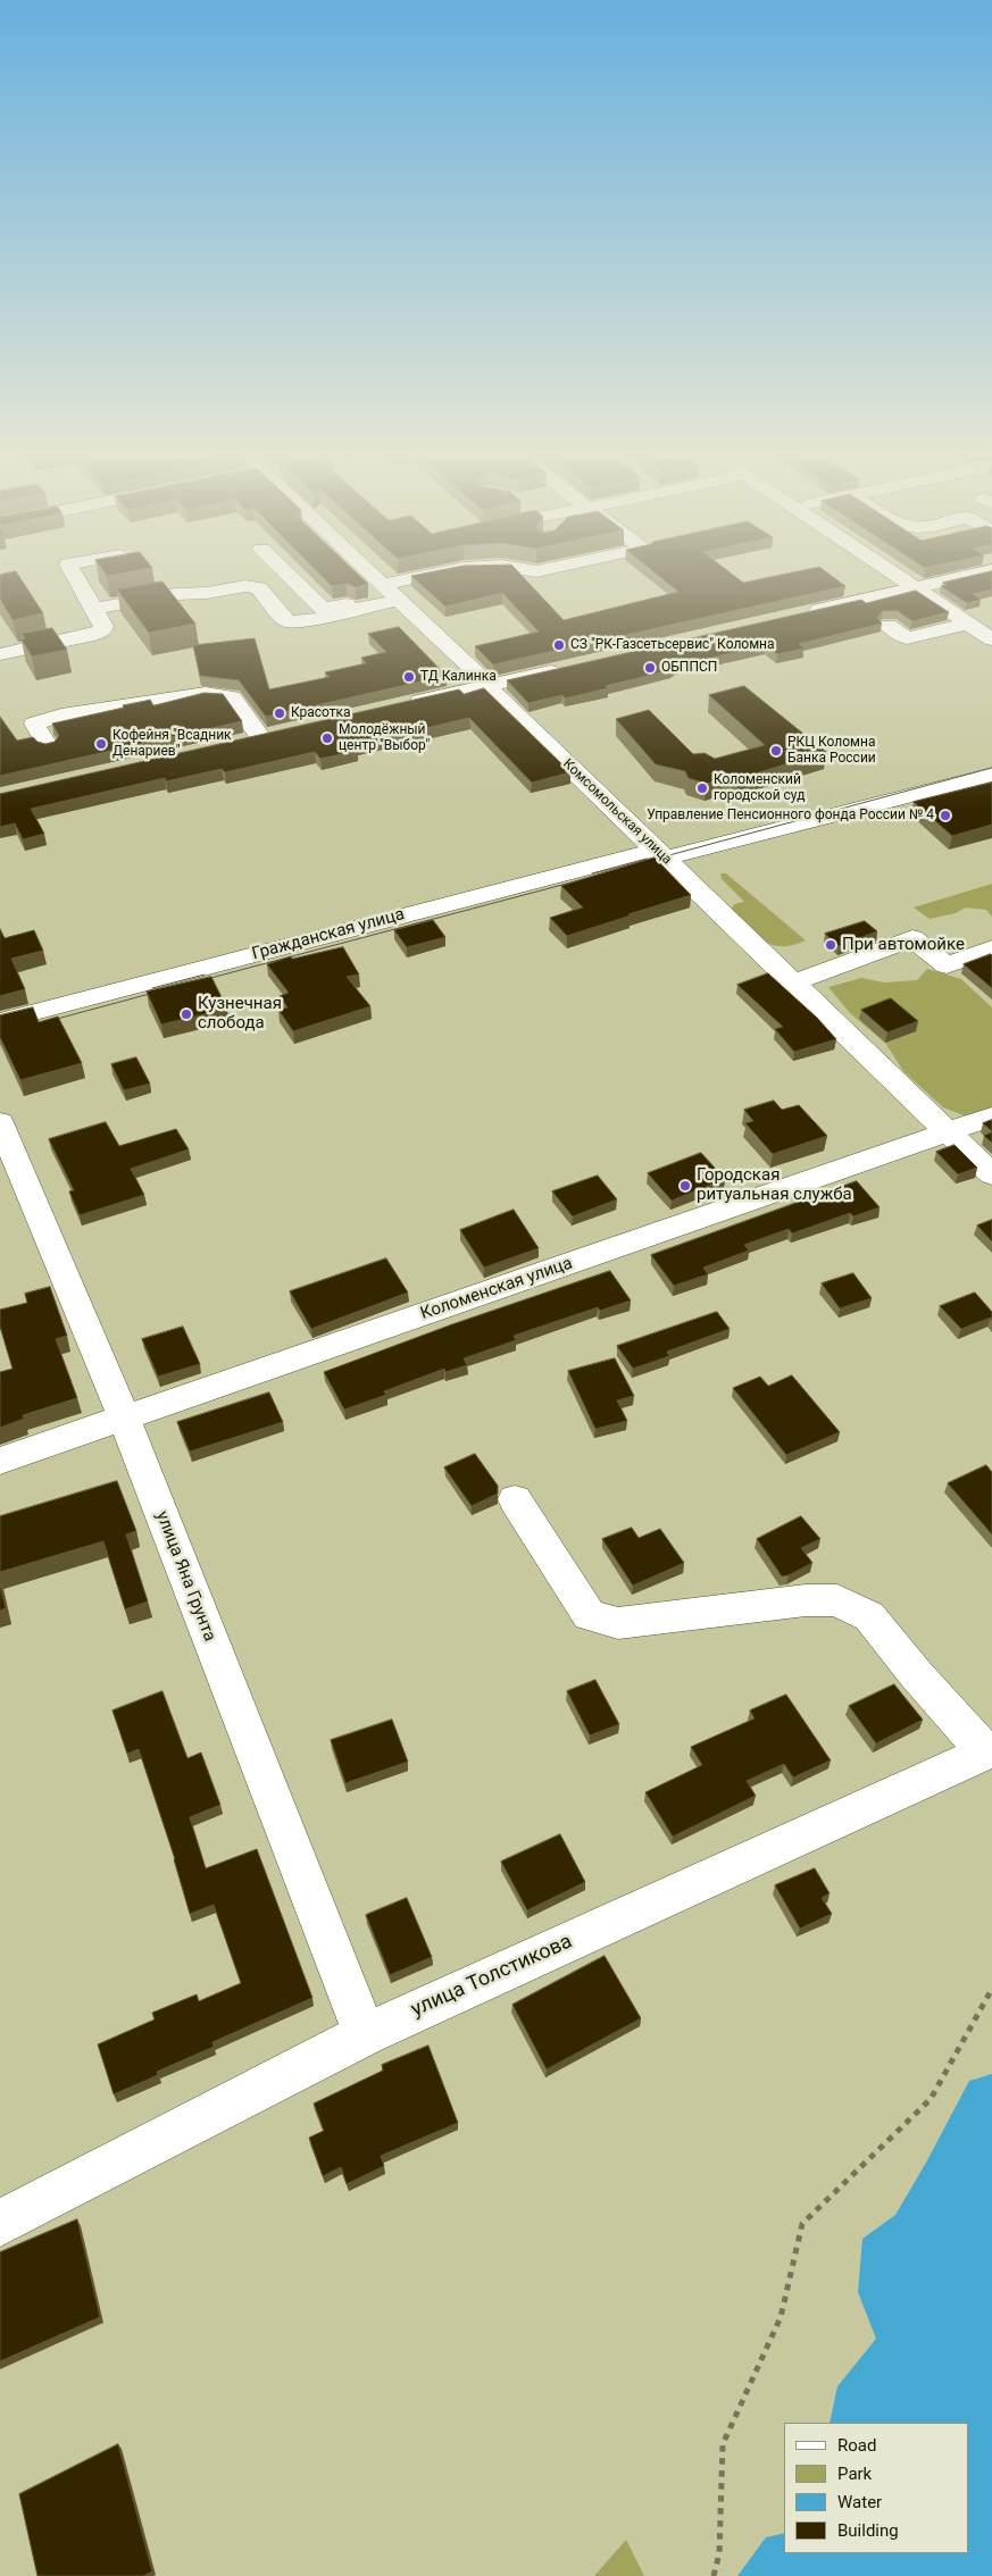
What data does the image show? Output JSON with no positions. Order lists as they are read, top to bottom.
{
  "streets": {
    "street": [
      "Комсомольская улица",
      "Гражданская улица",
      "Коломенская улица",
      "улица Яна Грунта",
      "улица Толстикова"
    ]
  },
  "crossings": [
    ["Комсомольская улица", "Гражданская улица"],
    ["Комсомольская улица", "Коломенская улица"],
    ["Коломенская улица", "улица Яна Грунта"],
    ["улица Яна Грунта", "улица Толстикова"]
  ],
  "places": [
    "СЗ \"РК-Газсетьсервис\" Коломна",
    "ОБППСП",
    "ТД Калинка",
    "Красотка",
    "Молодёжный центр \"Выбор\"",
    "Кофейня \"Всадник Денариев\"",
    "РКЦ Коломна Банка России",
    "Коломенский городской суд",
    "Управление Пенсионного фонда России № 4",
    "При автомойке",
    "Кузнечная слобода",
    "Городская ритуальная служба"
  ],
  "legend": [
    "Road",
    "Park",
    "Water",
    "Building"
  ]
}
